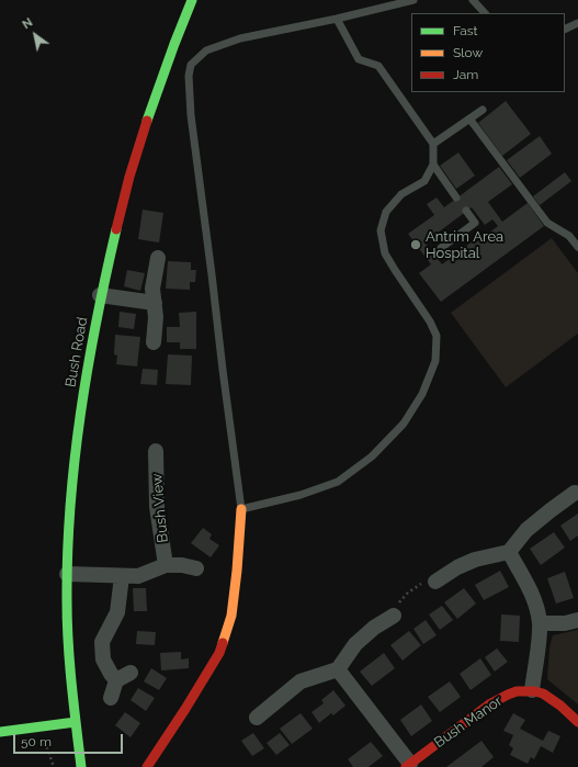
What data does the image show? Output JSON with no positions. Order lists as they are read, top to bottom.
{
  "streets": {
    "main road": ["Bush Road", "Bush Manor"],
    "street": ["Bush View"]
  },
  "places": ["Antrim Area Hospital"],
  "legend": ["Fast", "Slow", "Jam"],
  "scale_bar": "50 m",
  "north": "top left"
}
